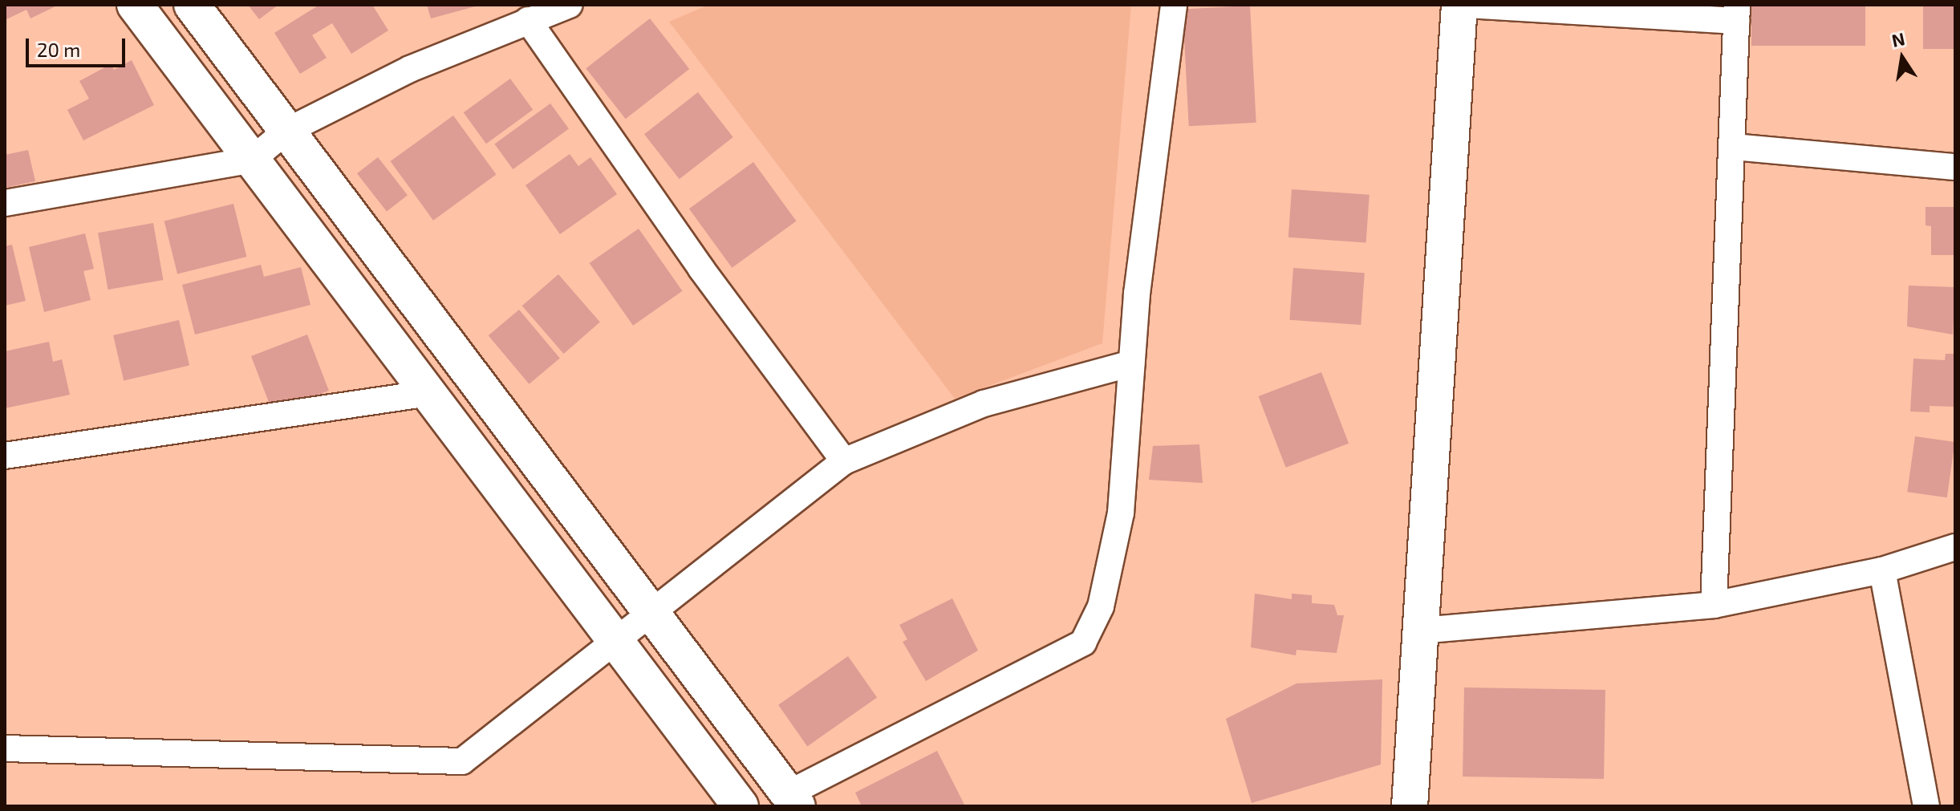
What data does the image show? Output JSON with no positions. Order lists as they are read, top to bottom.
{
  "scale_bar": "20 m",
  "north": "top"
}
